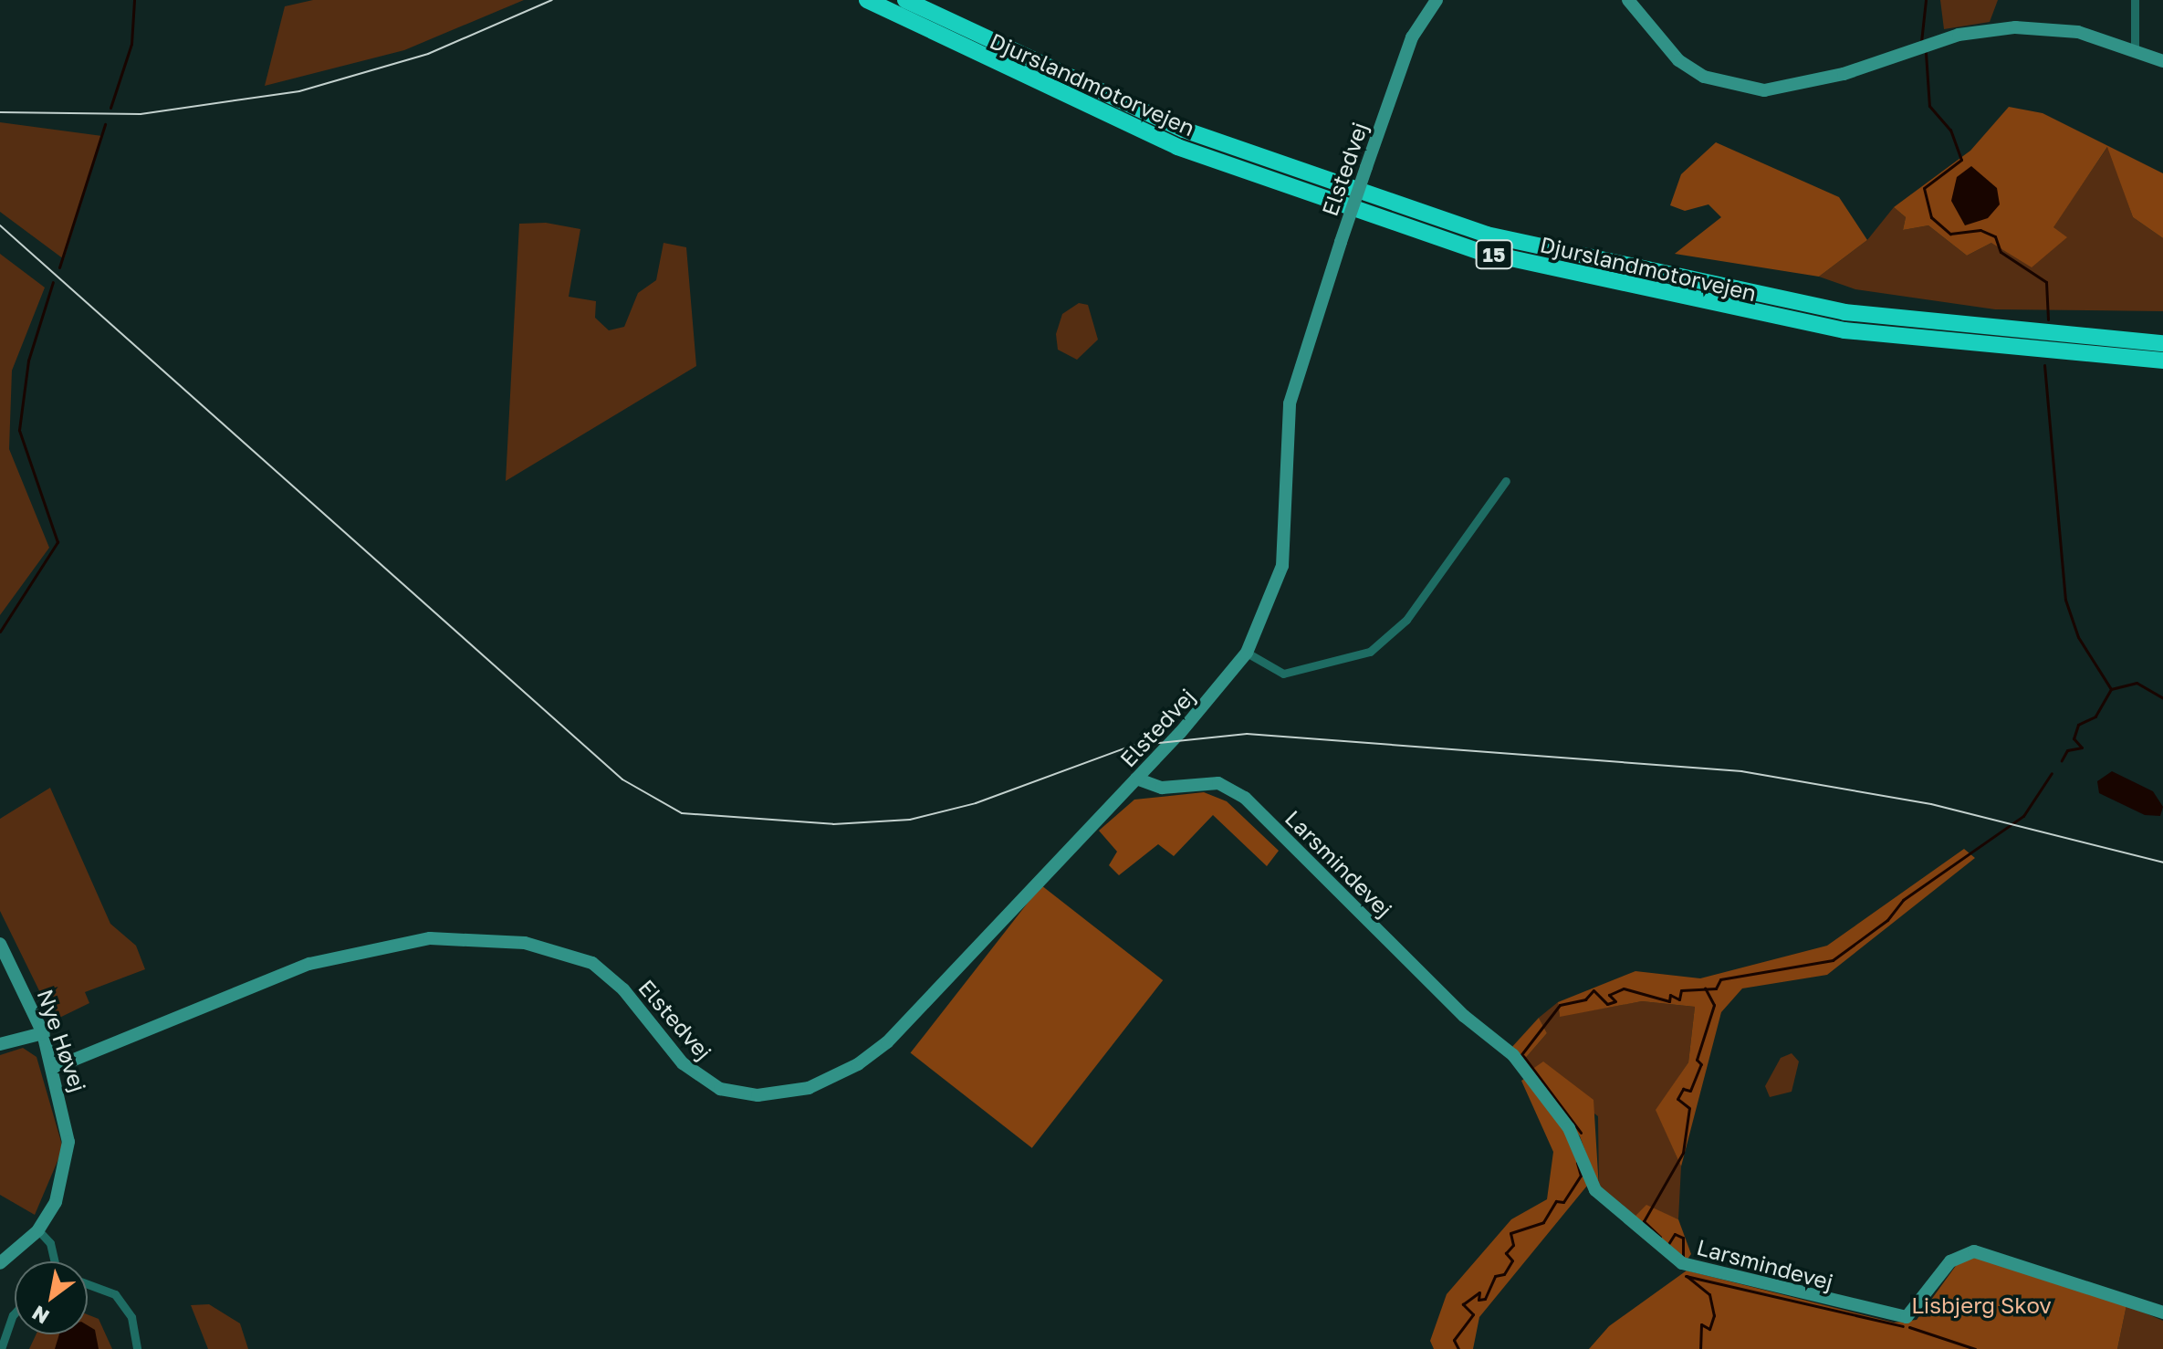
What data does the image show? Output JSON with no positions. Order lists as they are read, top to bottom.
{
  "streets": {
    "highway": ["Djurslandmotorvejen", "15"],
    "street": ["Elstedvej", "Larsmindevej", "Nye Høvej"]
  },
  "crossings": [
    ["Elstedvej", "Larsmindevej"],
    ["Elstedvej", "Nye Høvej"]
  ],
  "parks": ["Lisbjerg Skov"],
  "north": "bottom left"
}
